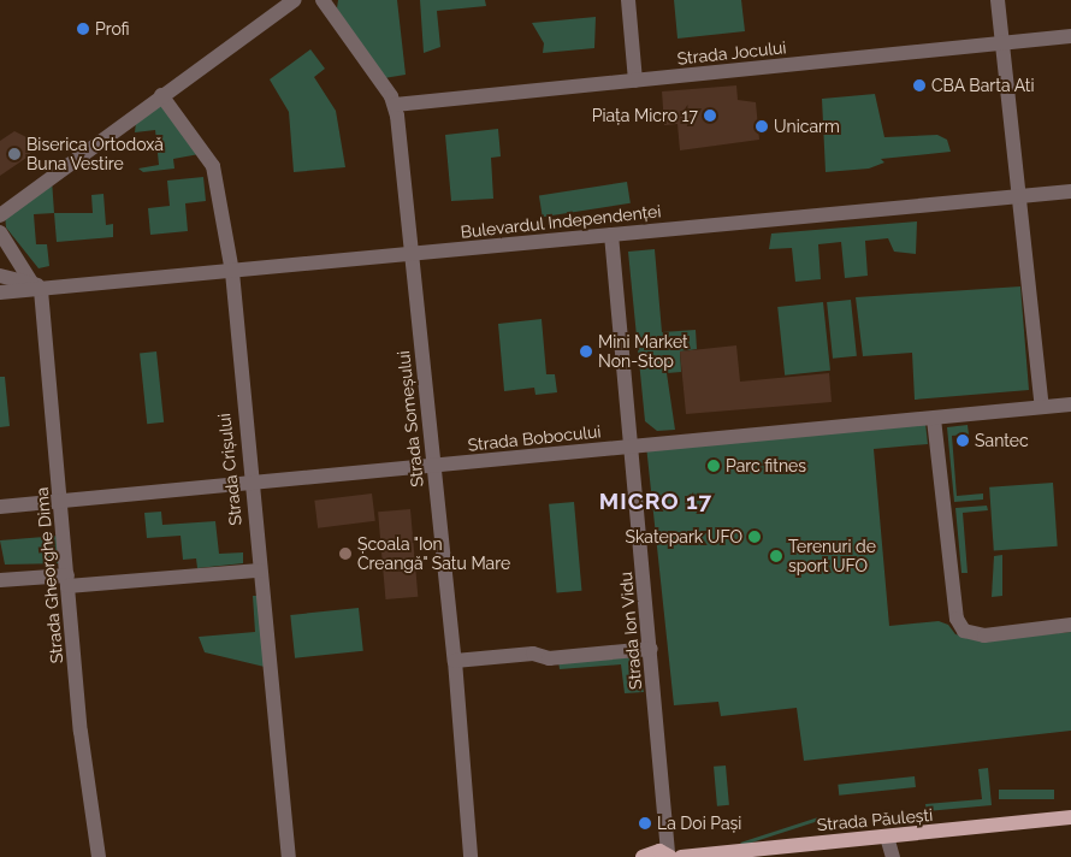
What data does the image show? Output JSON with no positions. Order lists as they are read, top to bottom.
{
  "streets": {
    "main road": ["Strada Păulești"],
    "street": [
      "Strada Jocului",
      "Bulevardul Independenței",
      "Strada Someșului",
      "Strada Bobocului",
      "Strada Crișului",
      "Strada Gheorghe Dima",
      "Strada Ion Vidu"
    ]
  },
  "crossings": [
    ["Strada Jocului", "Strada Someșului"],
    ["Bulevardul Independenței", "Strada Someșului"],
    ["Bulevardul Independenței", "Strada Crișului"],
    ["Bulevardul Independenței", "Strada Gheorghe Dima"],
    ["Bulevardul Independenței", "Strada Ion Vidu"],
    ["Strada Someșului", "Strada Bobocului"],
    ["Strada Bobocului", "Strada Crișului"],
    ["Strada Bobocului", "Strada Gheorghe Dima"],
    ["Strada Bobocului", "Strada Ion Vidu"],
    ["Strada Ion Vidu", "Strada Păulești"]
  ],
  "districts": ["MICRO 17"],
  "places": [
    "Profi",
    "CBA Barta Ati",
    "Piața Micro 17",
    "Unicarm",
    "Biserica Ortodoxă Buna Vestire",
    "Mini Market Non-Stop",
    "Santec",
    "Parc fitnes",
    "Skatepark UFO",
    "Școala \"Ion Creangă\" Satu Mare",
    "Terenuri de sport UFO",
    "La Doi Pași"
  ]
}
